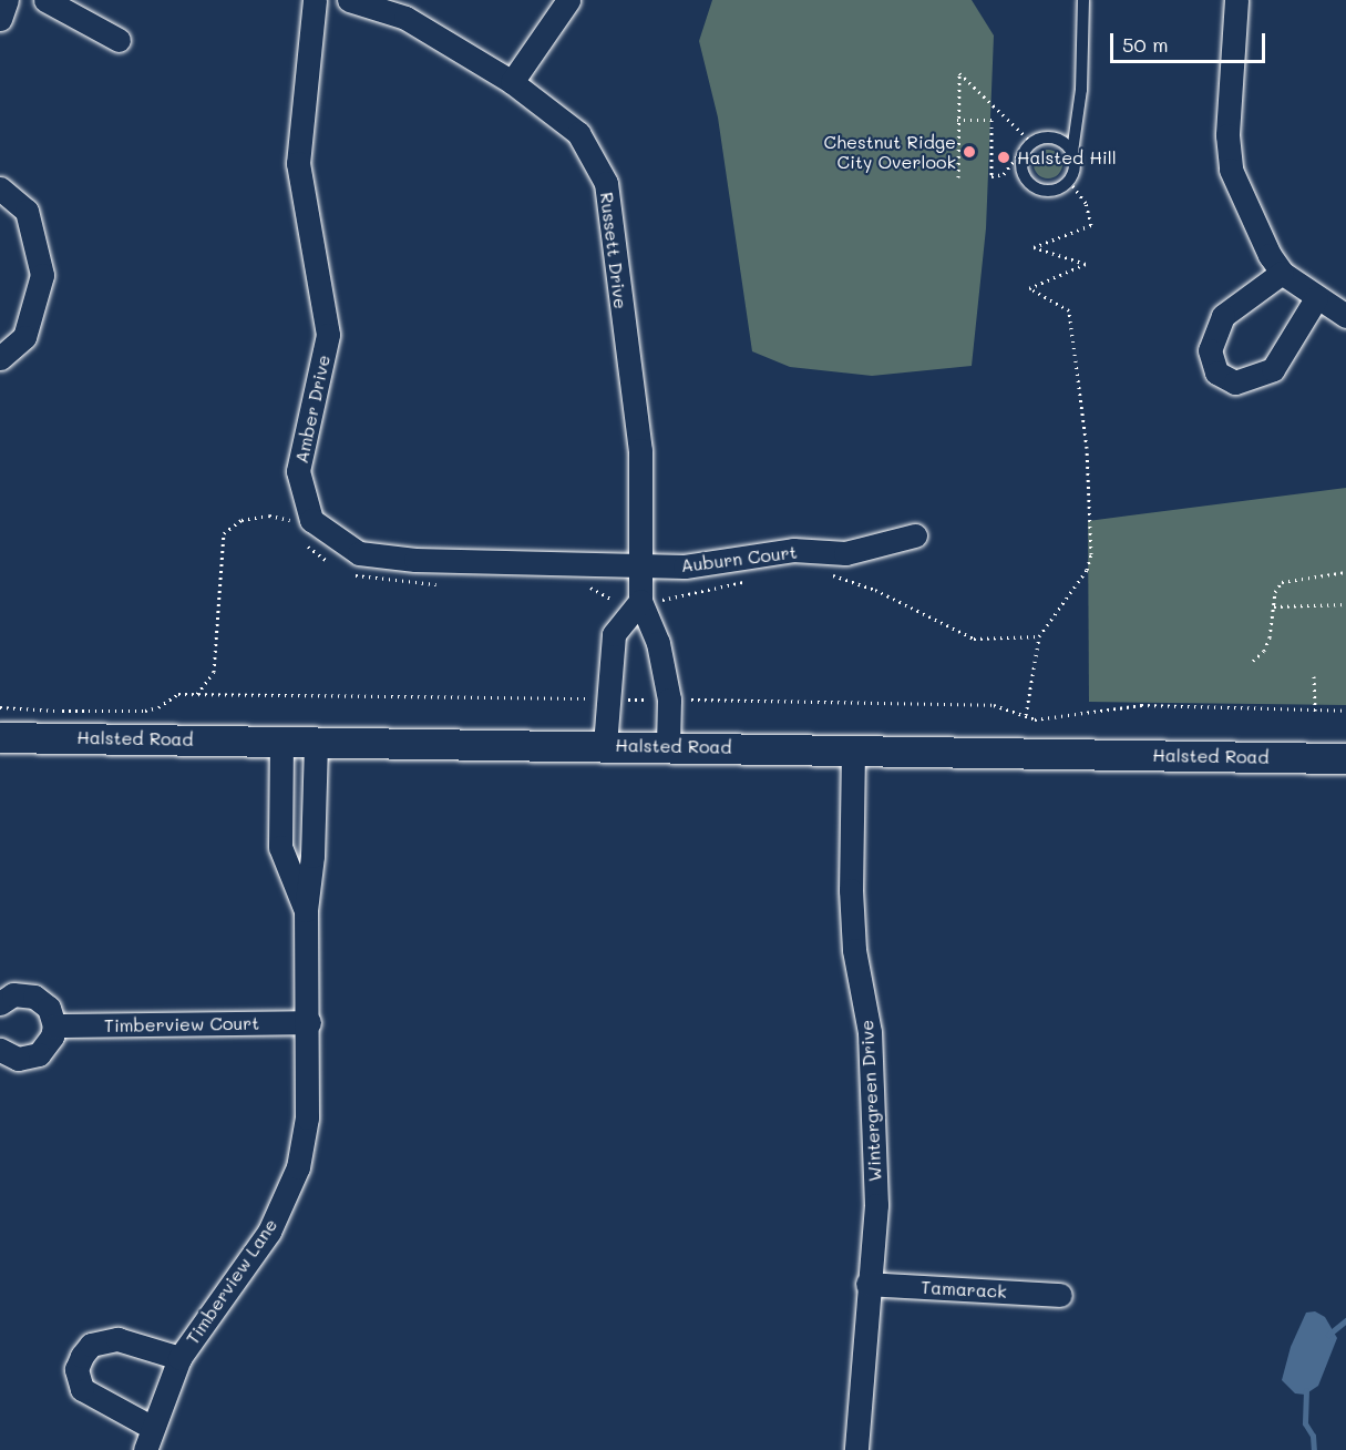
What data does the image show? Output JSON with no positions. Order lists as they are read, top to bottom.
{
  "streets": {
    "street": [
      "Russett Drive",
      "Amber Drive",
      "Auburn Court",
      "Halsted Road",
      "Timberview Court",
      "Wintergreen Drive",
      "Timberview Lane",
      "Tamarack"
    ]
  },
  "crossings": [
    ["Russett Drive", "Amber Drive"],
    ["Russett Drive", "Auburn Court"],
    ["Russett Drive", "Halsted Road"],
    ["Amber Drive", "Auburn Court"],
    ["Halsted Road", "Wintergreen Drive"],
    ["Halsted Road", "Timberview Lane"],
    ["Timberview Court", "Timberview Lane"],
    ["Wintergreen Drive", "Tamarack"]
  ],
  "places": ["Chestnut Ridge City Overlook", "Halsted Hill"],
  "scale_bar": "50 m"
}
